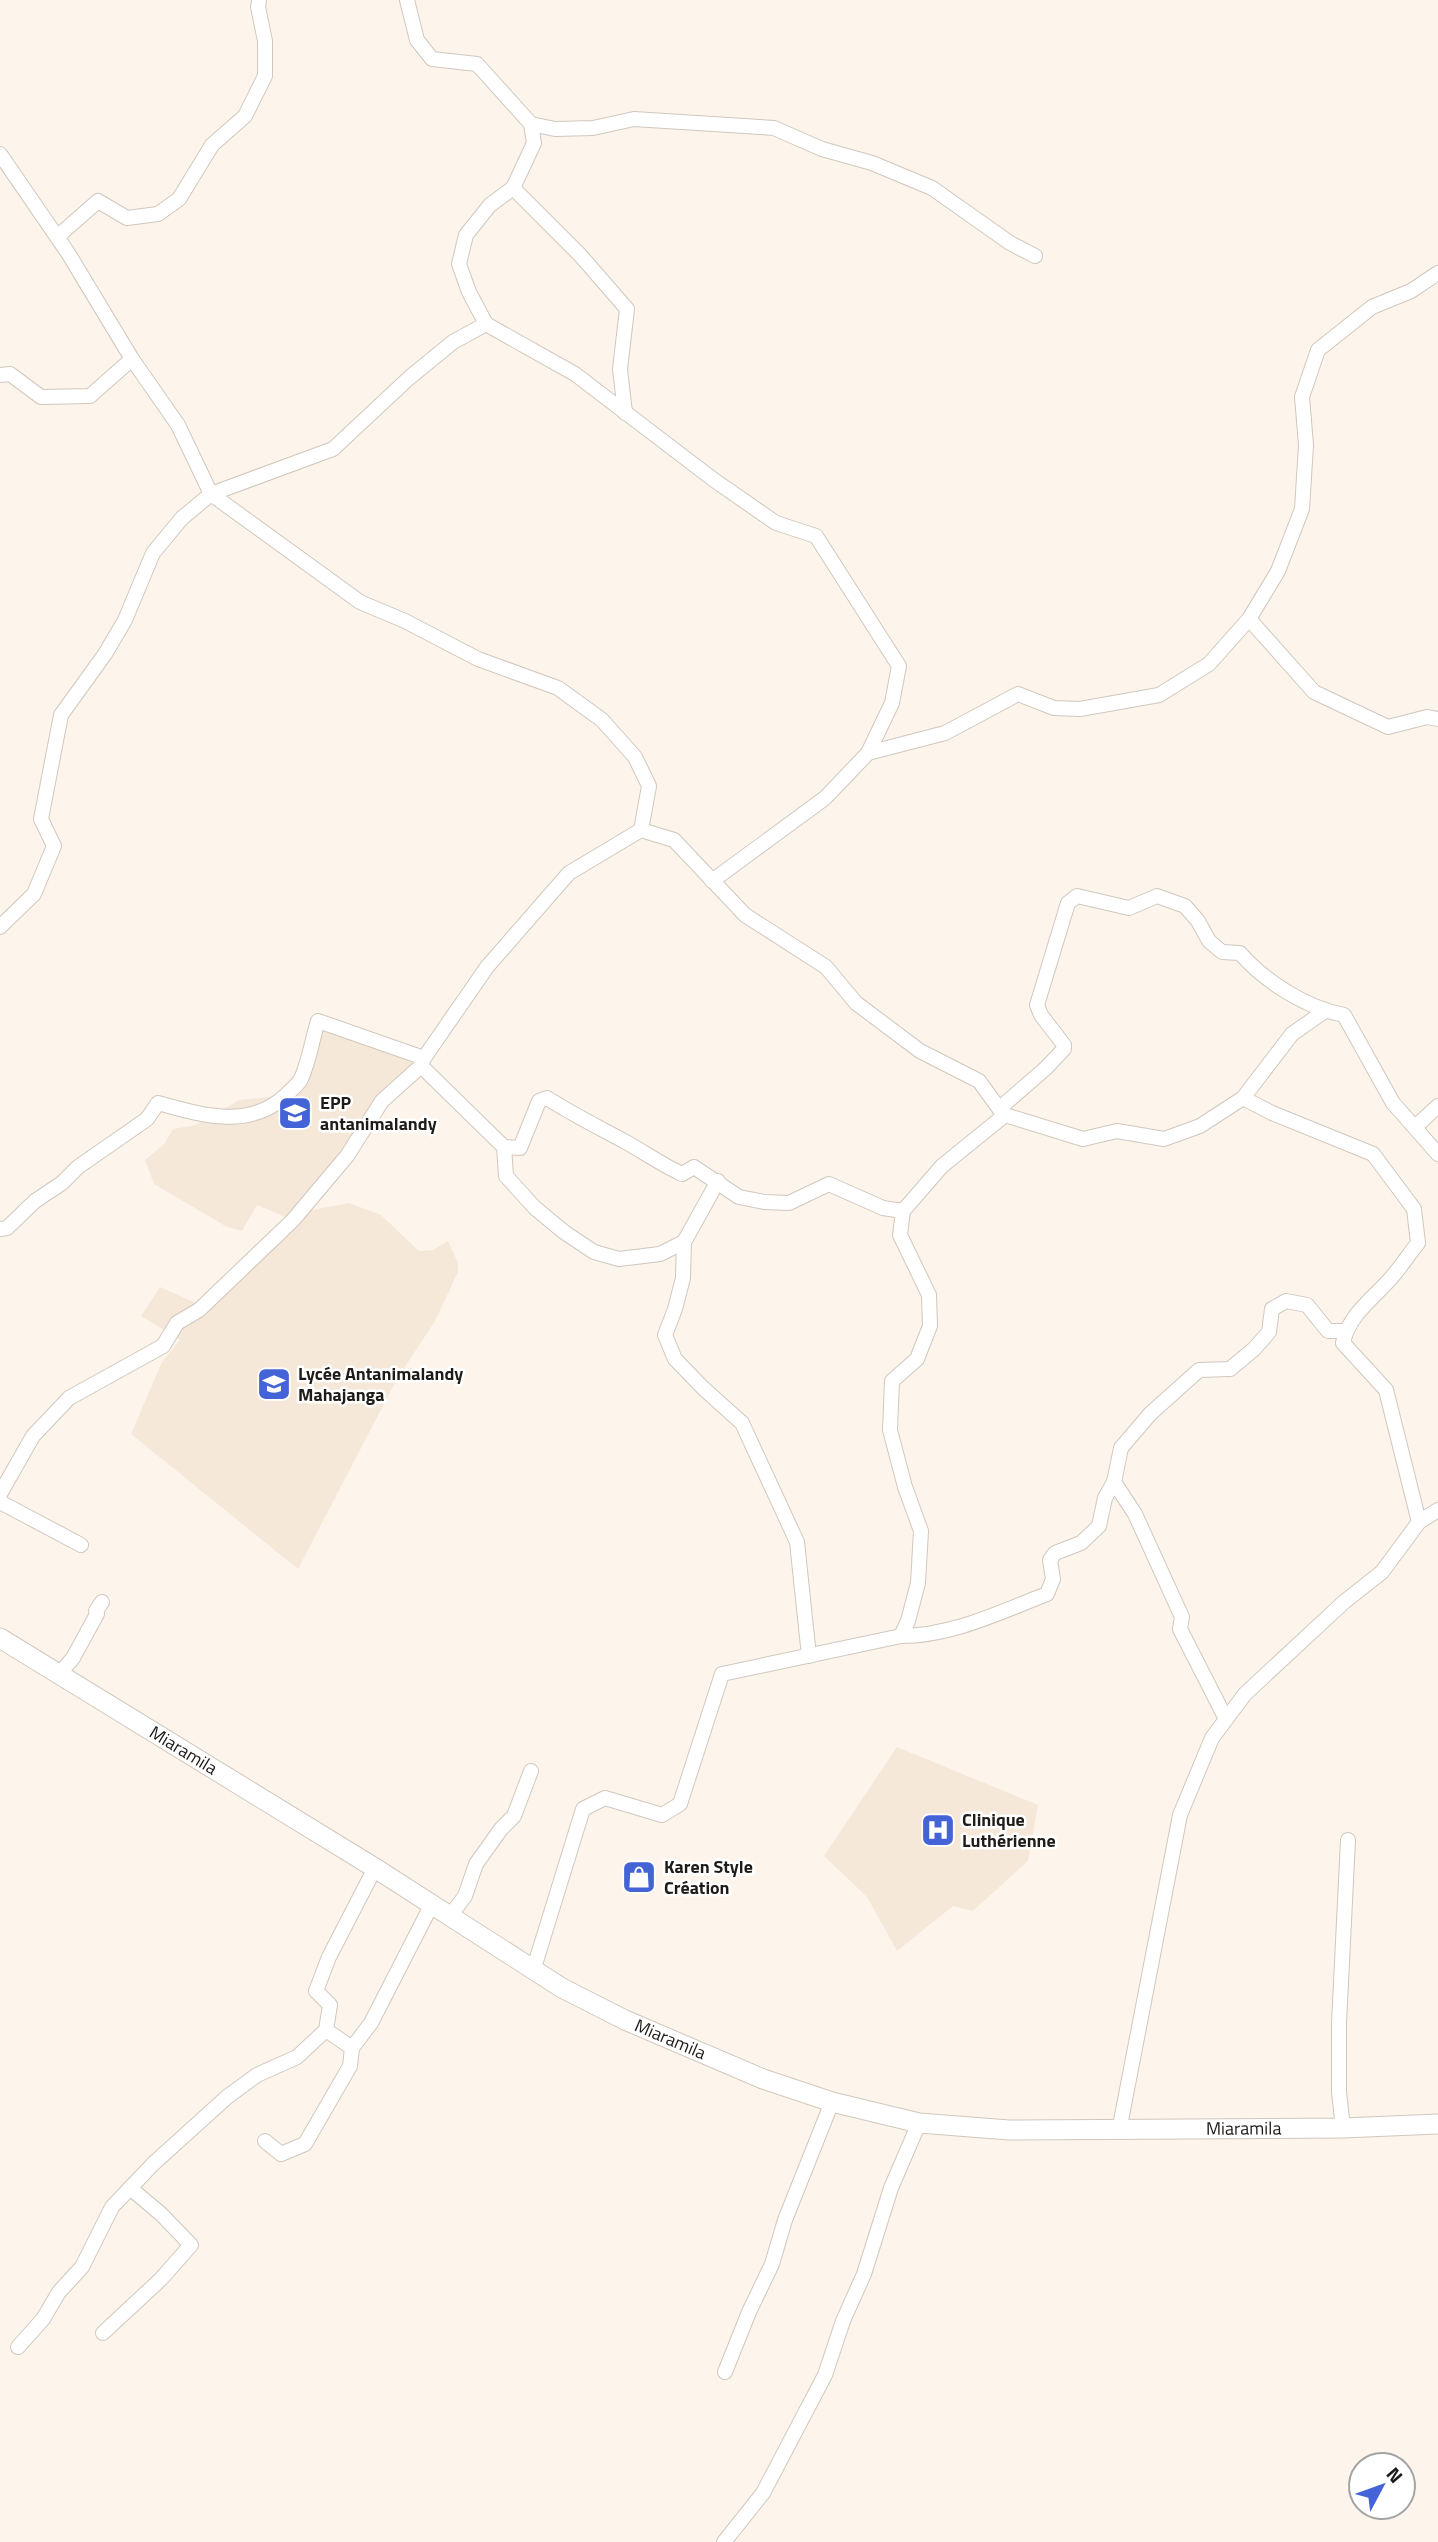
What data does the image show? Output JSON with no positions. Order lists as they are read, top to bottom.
{
  "streets": {
    "main road": ["Miaramila"]
  },
  "places": {
    "school or university": ["EPP antanimalandy", "Lycée Antanimalandy Mahajanga"],
    "hospital": ["Clinique Luthérienne"],
    "shop": ["Karen Style Création"]
  },
  "north": "top right"
}
